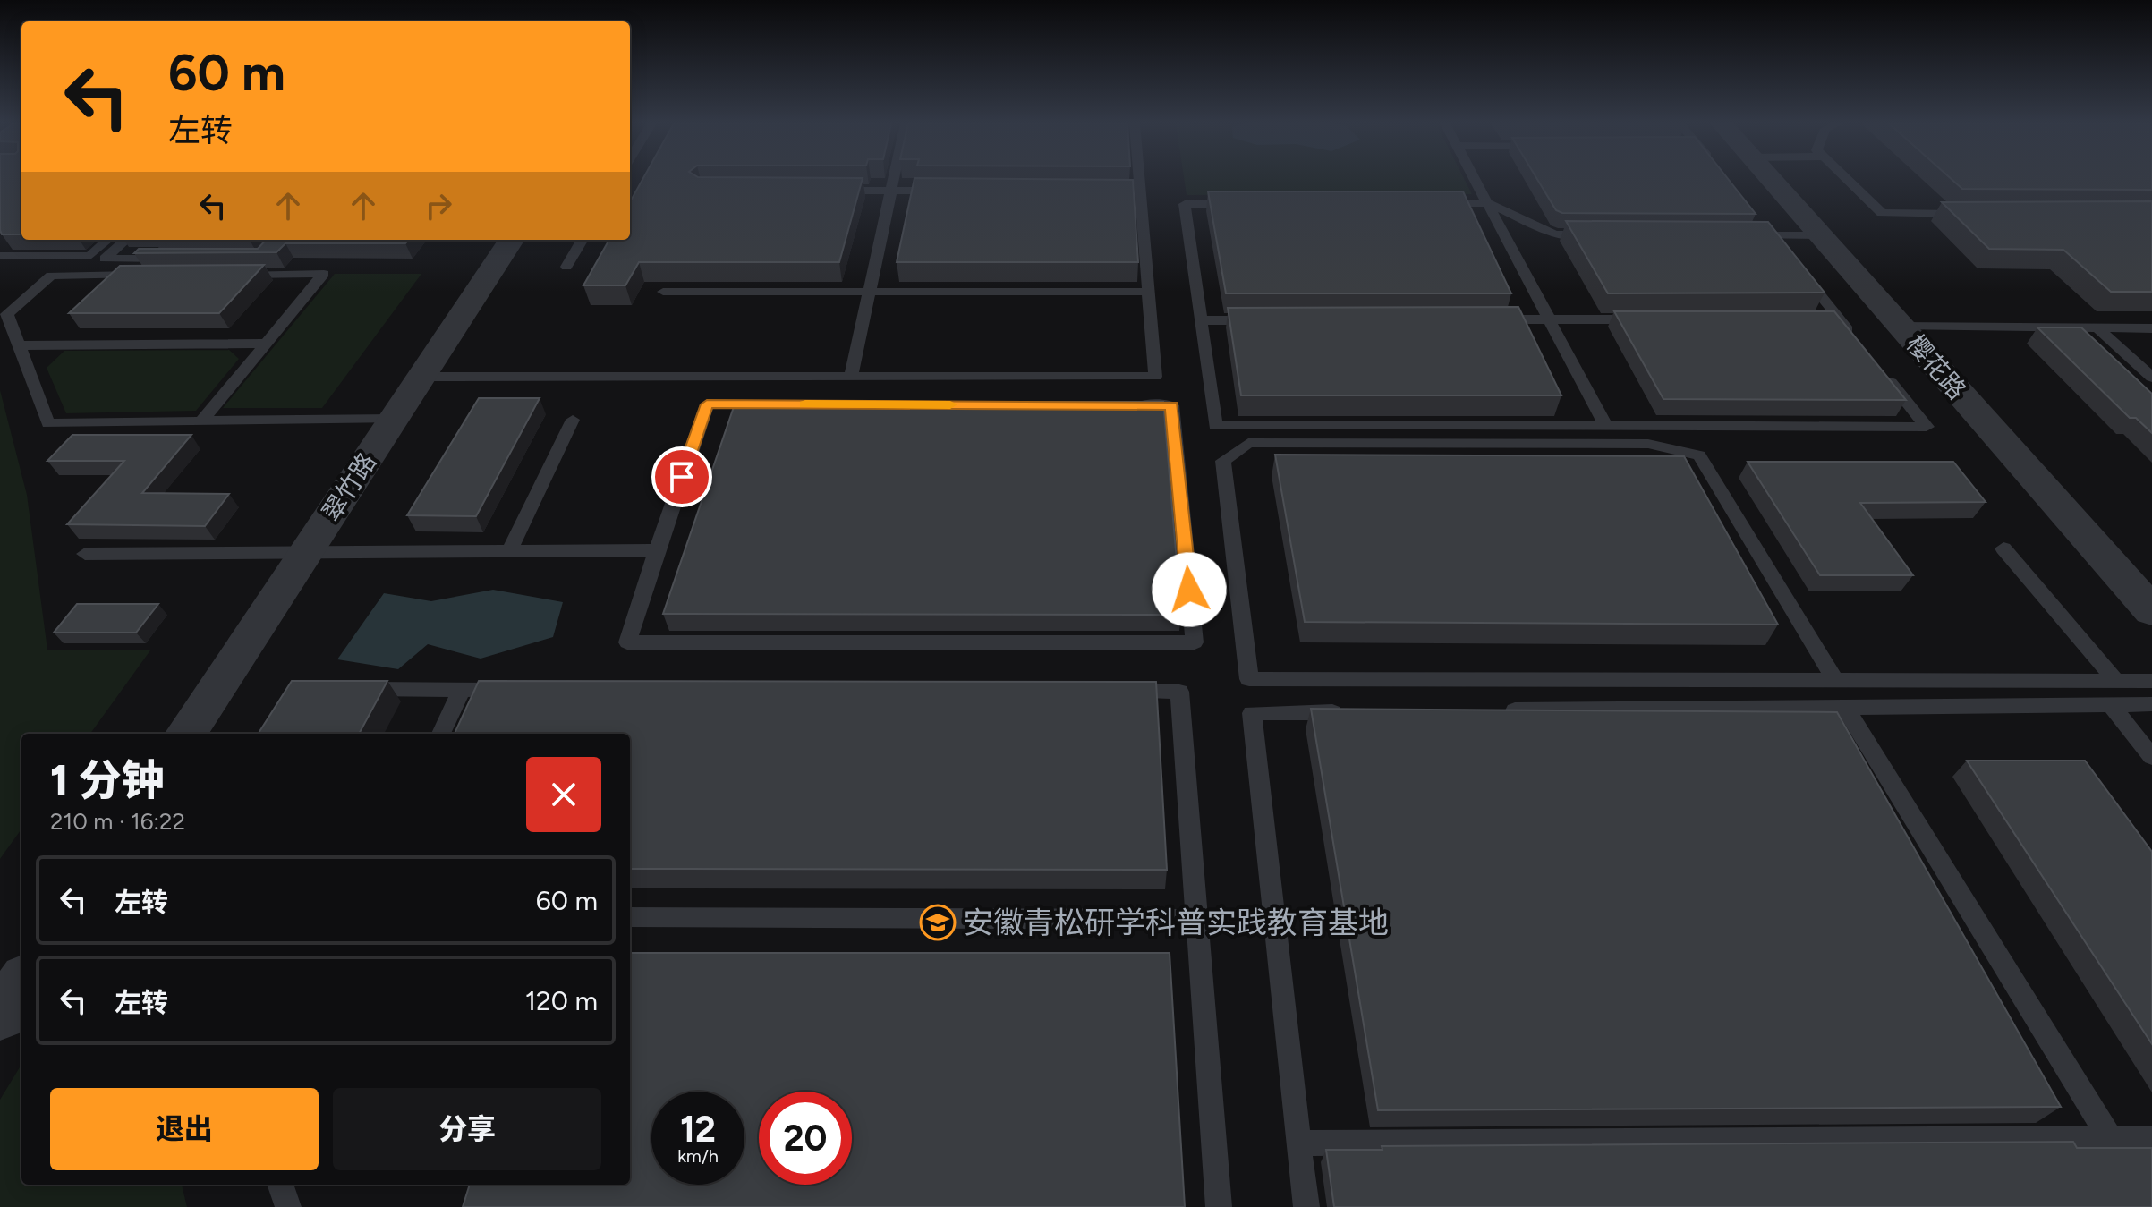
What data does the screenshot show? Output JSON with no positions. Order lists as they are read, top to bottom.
{
  "streets": {
    "street": ["樱花路", "翠竹路"]
  },
  "places": {
    "school or university": ["安徽青松研学科普实践教育基地"]
  },
  "page": {
    "turn": ["60 m", "左转"],
    "heading": ["1 分钟", "210 m · 16:22"],
    "list": [
      {
        "name": "左转",
        "value": "60 m"
      },
      {
        "name": "左转",
        "value": "120 m"
      }
    ],
    "buttons": ["退出", "分享"],
    "speed": "12 km/h",
    "limit": "20"
  }
}
